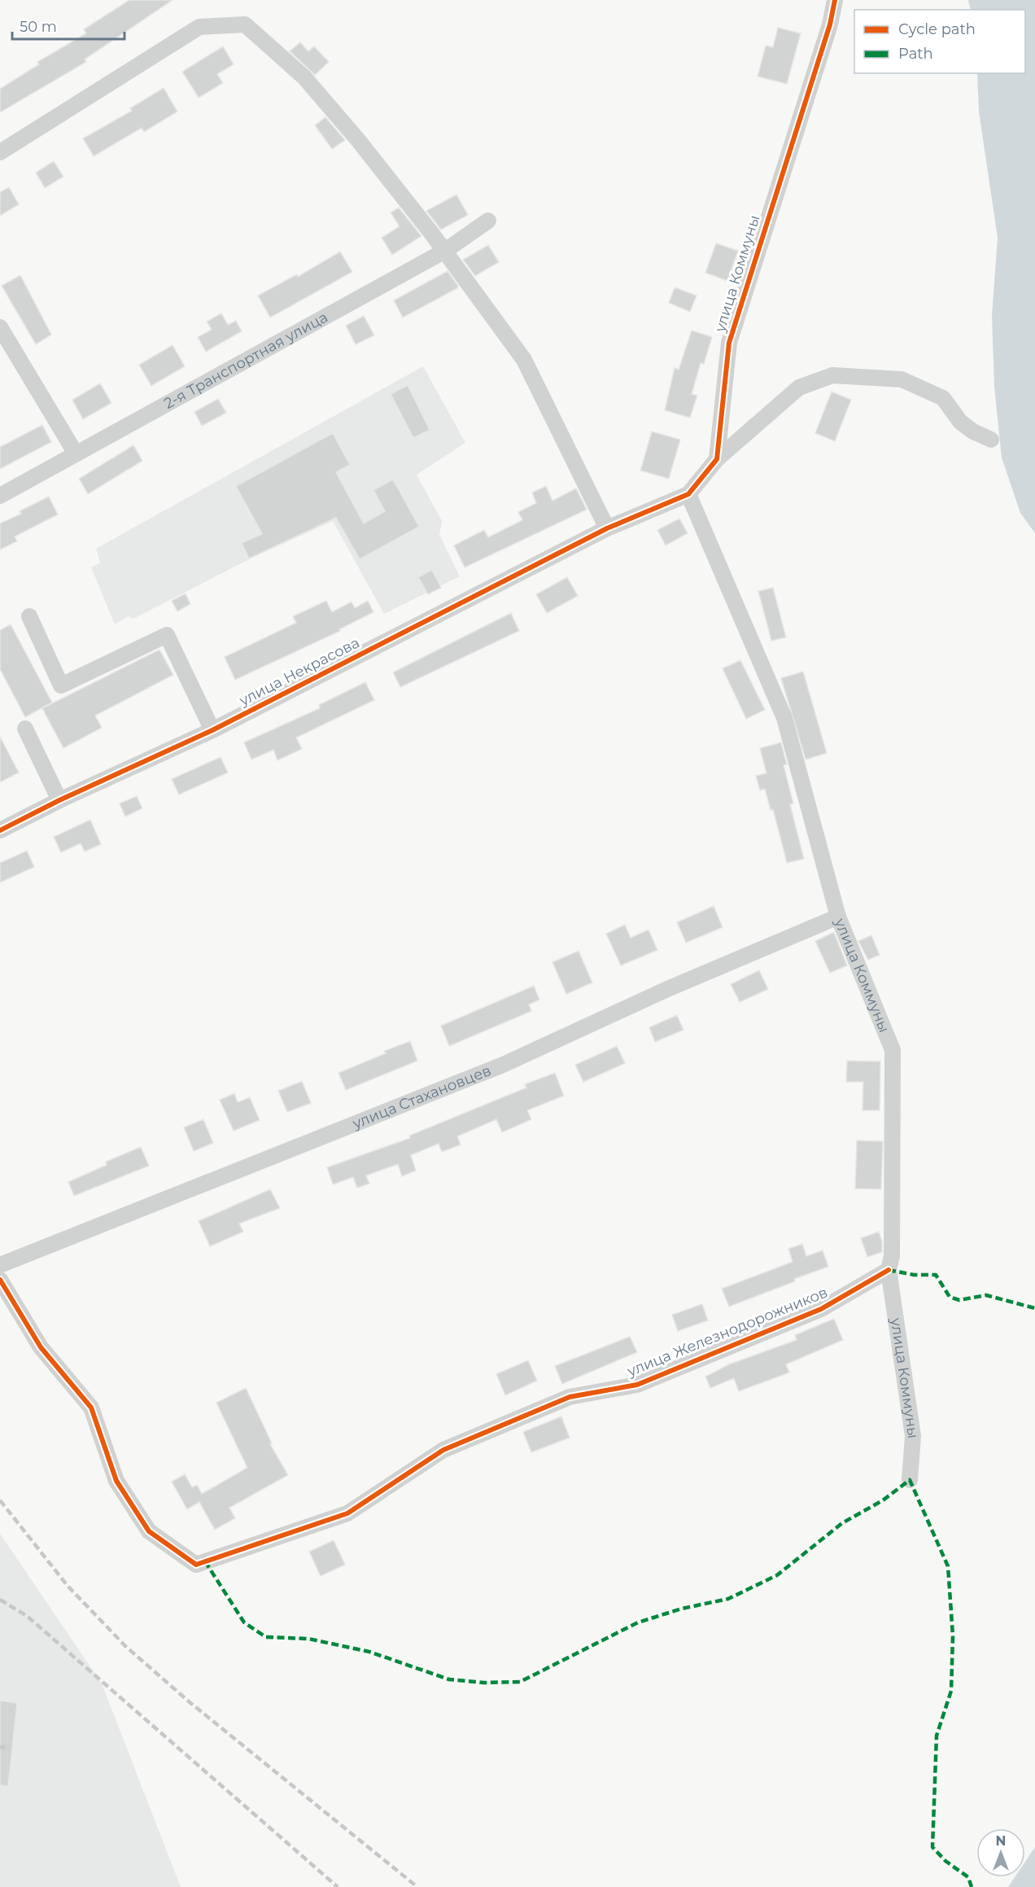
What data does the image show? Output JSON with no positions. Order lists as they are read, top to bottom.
{
  "streets": {
    "street": [
      "улица Коммуны",
      "2-я Транспортная улица",
      "улица Некрасова",
      "улица Стахановцев",
      "улица Железнодорожников"
    ]
  },
  "crossings": [
    ["улица Коммуны", "улица Стахановцев"],
    ["улица Коммуны", "улица Железнодорожников"]
  ],
  "legend": ["Cycle path", "Path"],
  "scale_bar": "50 m",
  "north": "top"
}
